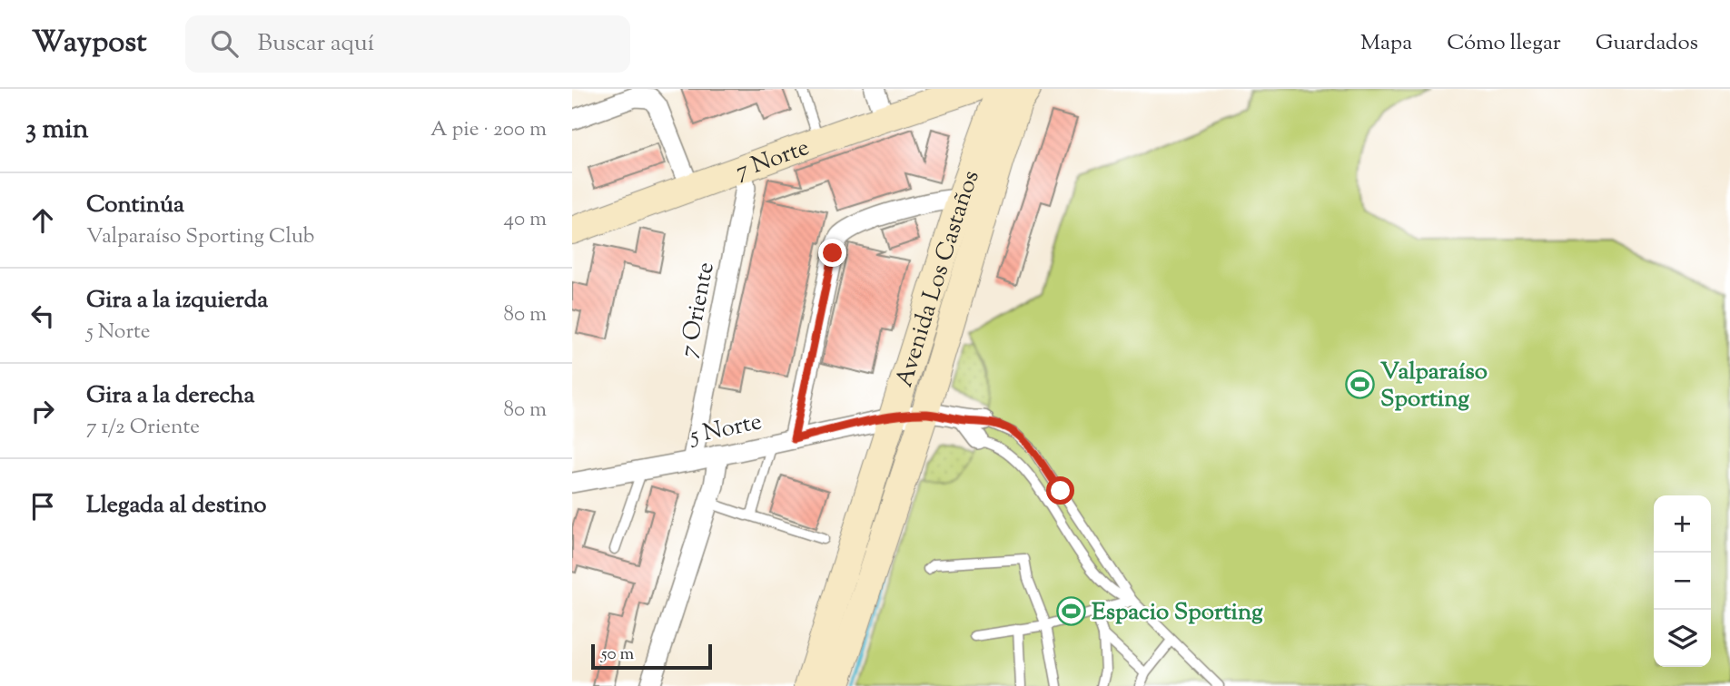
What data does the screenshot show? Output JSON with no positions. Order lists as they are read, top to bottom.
{
  "streets": {
    "main road": ["7 Norte", "Avenida Los Castaños"],
    "street": ["7 Oriente", "5 Norte"]
  },
  "crossings": [
    ["7 Norte", "7 Oriente"],
    ["Avenida Los Castaños", "5 Norte"],
    ["7 Oriente", "5 Norte"]
  ],
  "places": {
    "sports": ["Valparaíso Sporting", "Espacio Sporting"]
  },
  "scale_bar": "50 m",
  "page": {
    "header": "Waypost",
    "search": "Buscar aquí",
    "nav": ["Mapa", "Cómo llegar", "Guardados"],
    "heading": ["3 min", "A pie · 200 m"],
    "list": [
      ["Continúa", "Valparaíso Sporting Club", "40 m"],
      ["Gira a la izquierda", "5 Norte", "80 m"],
      ["Gira a la derecha", "7 1/2 Oriente", "80 m"],
      "Llegada al destino"
    ],
    "map_buttons": ["+", "−"],
    "scale": "50 m"
  }
}
